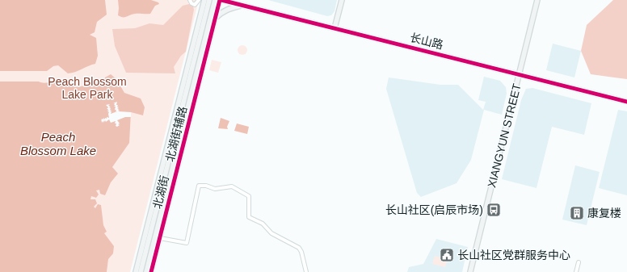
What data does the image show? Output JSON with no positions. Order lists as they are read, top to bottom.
{
  "streets": {
    "street": [
      "长山路",
      "北湖街辅路",
      "XIANGYUN STREET",
      "北湖街"
    ]
  },
  "crossings": [
    ["长山路", "XIANGYUN STREET"]
  ],
  "water": ["Peach Blossom Lake"],
  "parks": ["Peach Blossom Lake Park"],
  "places": {
    "bus stop": ["长山社区(启辰市场)"],
    "building": ["康复楼"],
    "public building": ["长山社区党群服务中心"]
  }
}
